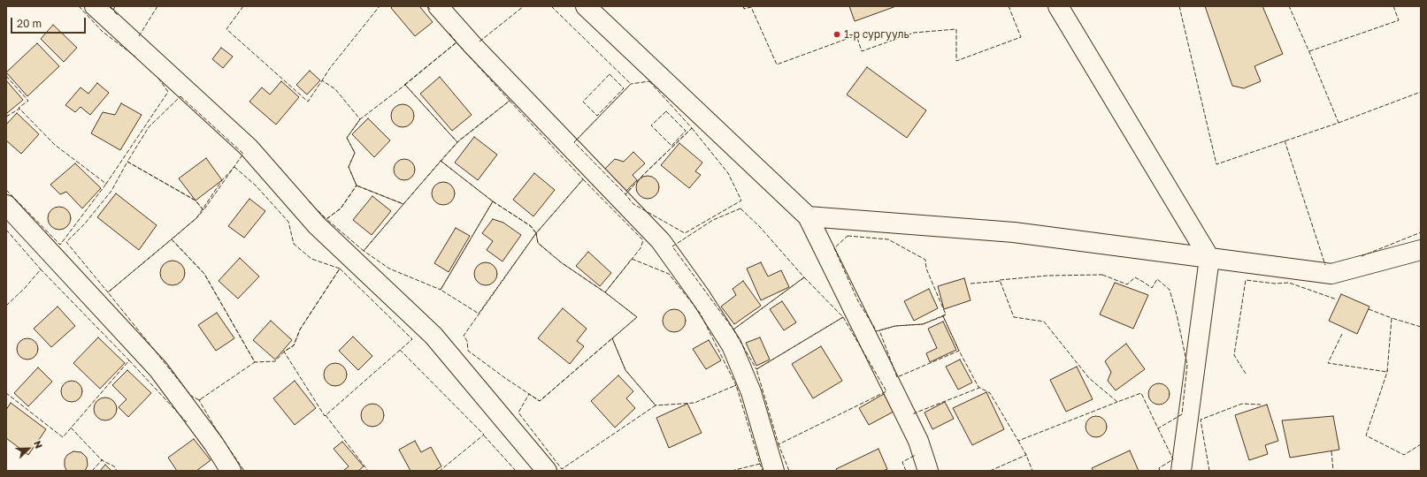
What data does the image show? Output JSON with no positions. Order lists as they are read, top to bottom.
{
  "places": ["1-р сургууль"],
  "scale_bar": "20 m",
  "north": "top right"
}
